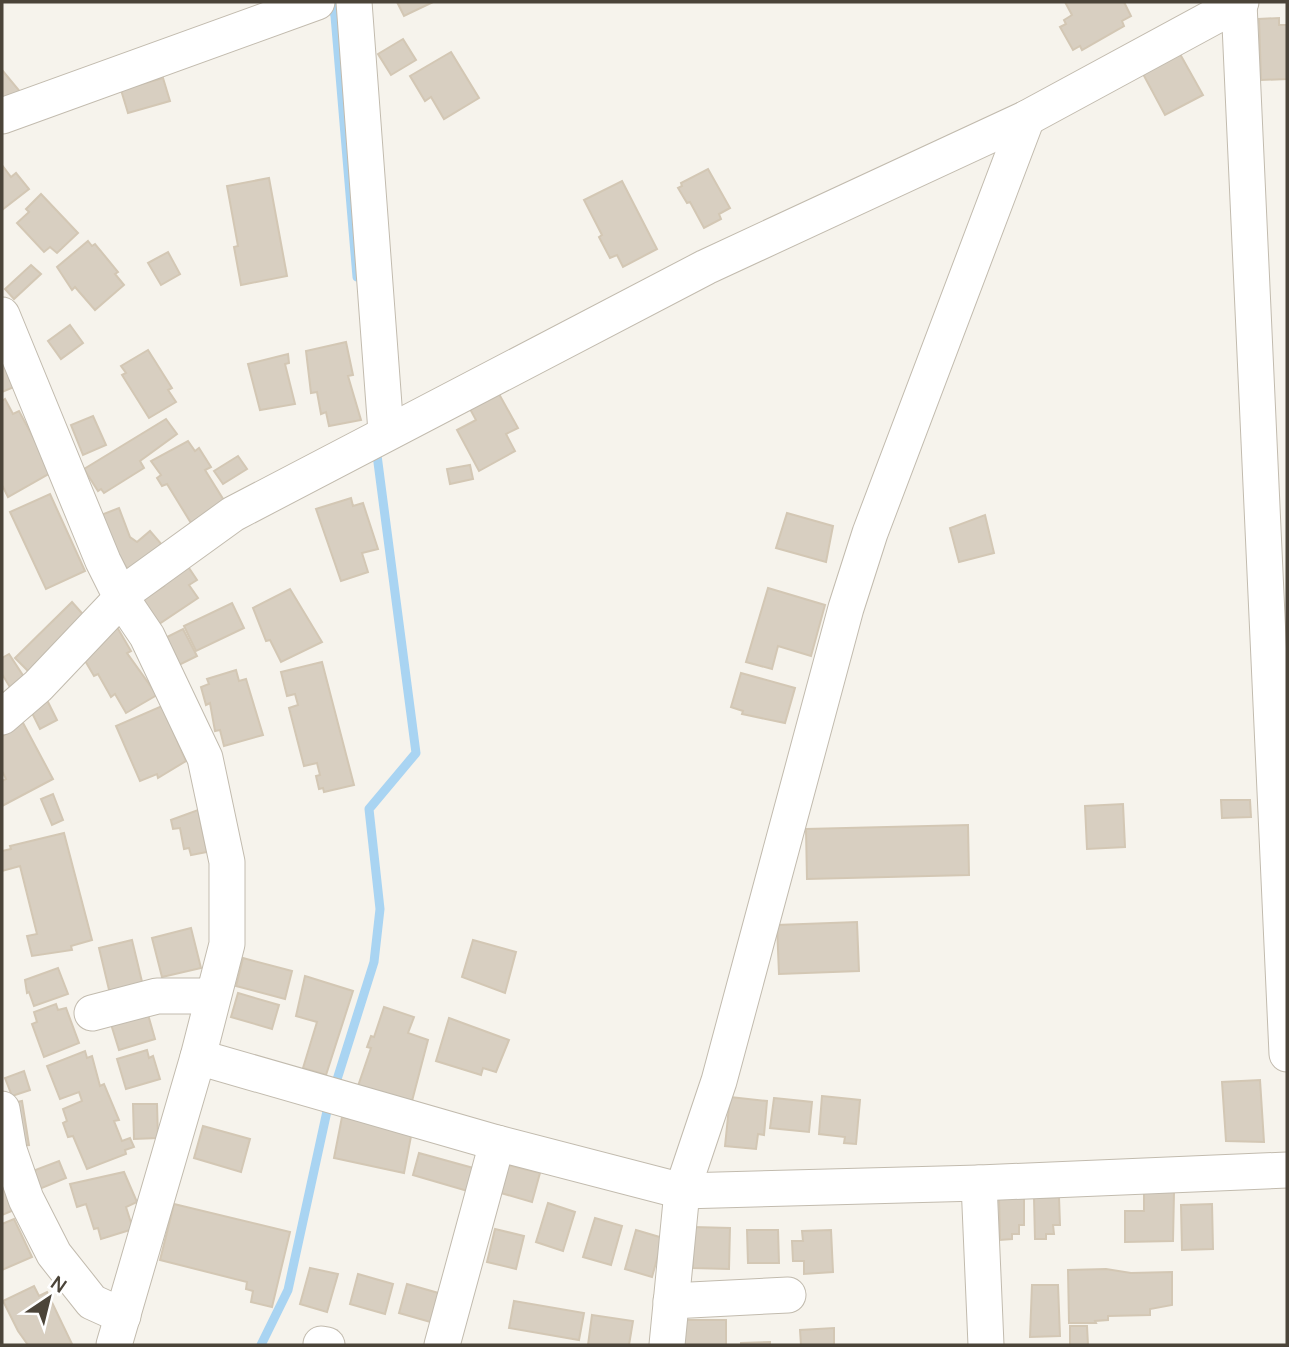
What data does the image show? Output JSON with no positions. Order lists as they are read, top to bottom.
{
  "north": "top right"
}
